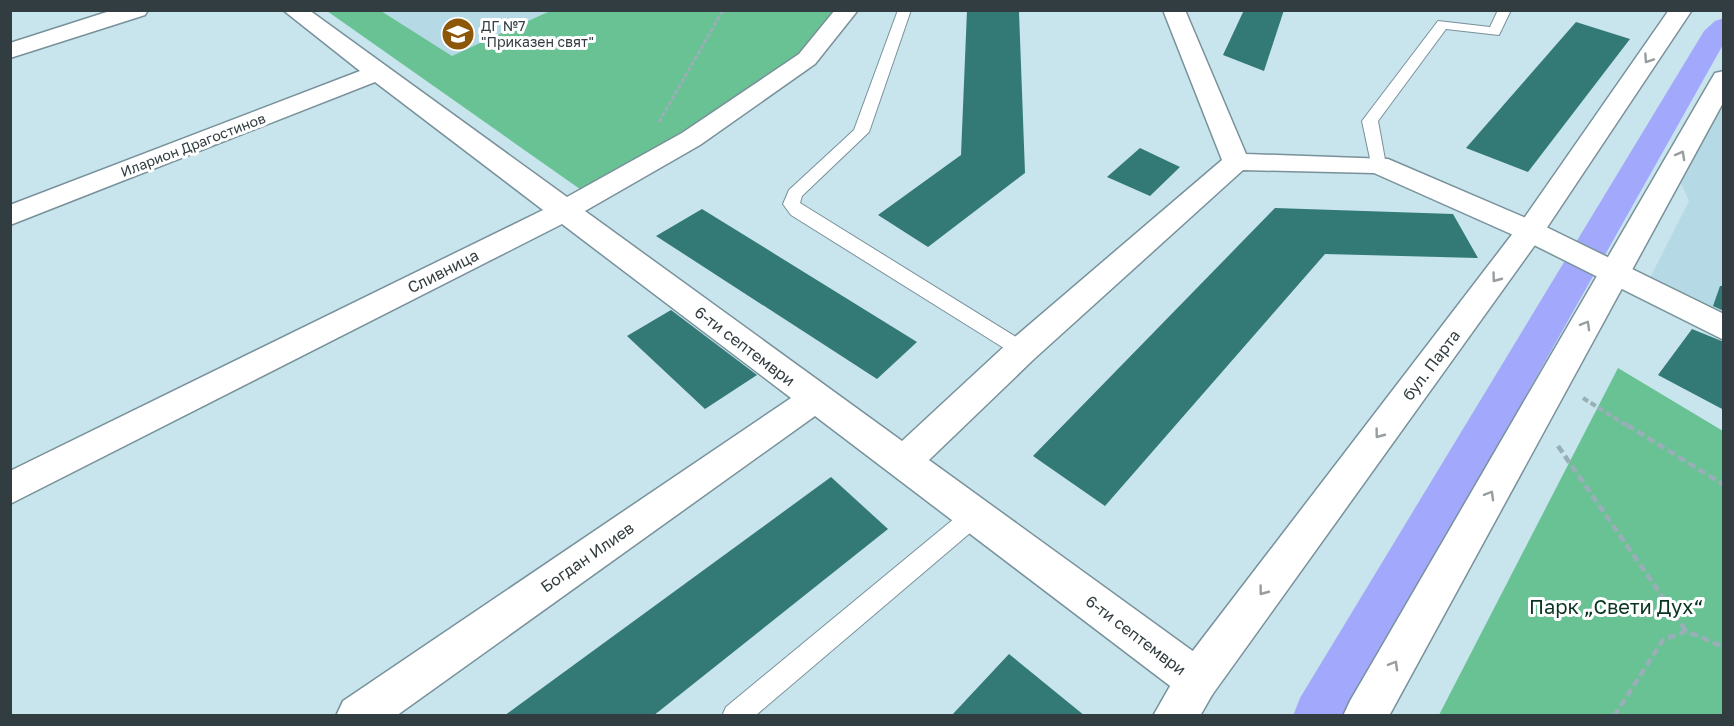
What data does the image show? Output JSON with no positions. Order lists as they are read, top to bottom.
{
  "streets": {
    "street": [
      "Иларион Драгостинов",
      "Сливница",
      "6-ти септември",
      "бул. Парта",
      "Богдан Илиев"
    ]
  },
  "crossings": [
    ["Иларион Драгостинов", "6-ти септември"],
    ["Сливница", "6-ти септември"],
    ["6-ти септември", "бул. Парта"],
    ["6-ти септември", "Богдан Илиев"]
  ],
  "parks": ["Парк „Свети Дух“"],
  "places": {
    "school or university": ["ДГ №7 \"Приказен свят\""]
  }
}
